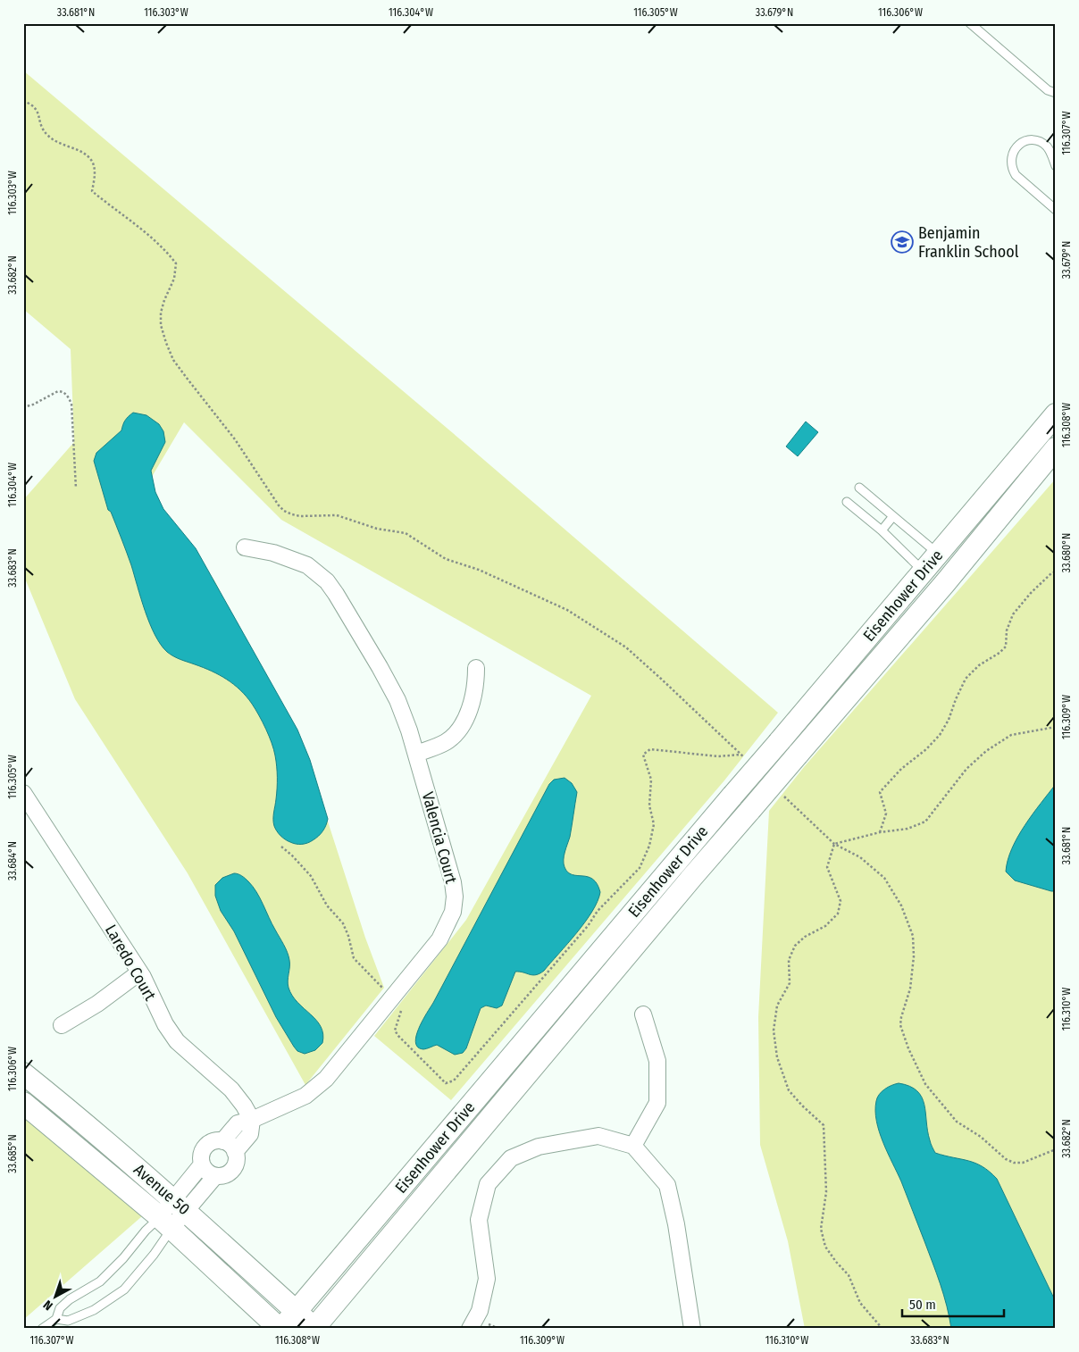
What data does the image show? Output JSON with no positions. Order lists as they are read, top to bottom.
{
  "streets": {
    "main road": ["Eisenhower Drive", "Avenue 50"],
    "street": ["Valencia Court", "Laredo Court"]
  },
  "crossings": [
    ["Eisenhower Drive", "Avenue 50"],
    ["Valencia Court", "Laredo Court"],
    ["Valencia Court", "Avenue 50"]
  ],
  "places": {
    "school or university": ["Benjamin Franklin School"]
  },
  "scale_bar": "50 m",
  "north": "bottom left",
  "coordinates": [
    "33.681°N",
    "116.303°W",
    "116.304°W",
    "116.305°W",
    "33.679°N",
    "116.306°W",
    "116.307°W",
    "33.682°N",
    "116.308°W",
    "33.680°N",
    "33.683°N",
    "116.309°W",
    "33.684°N",
    "116.310°W",
    "33.685°N"
  ]
}
